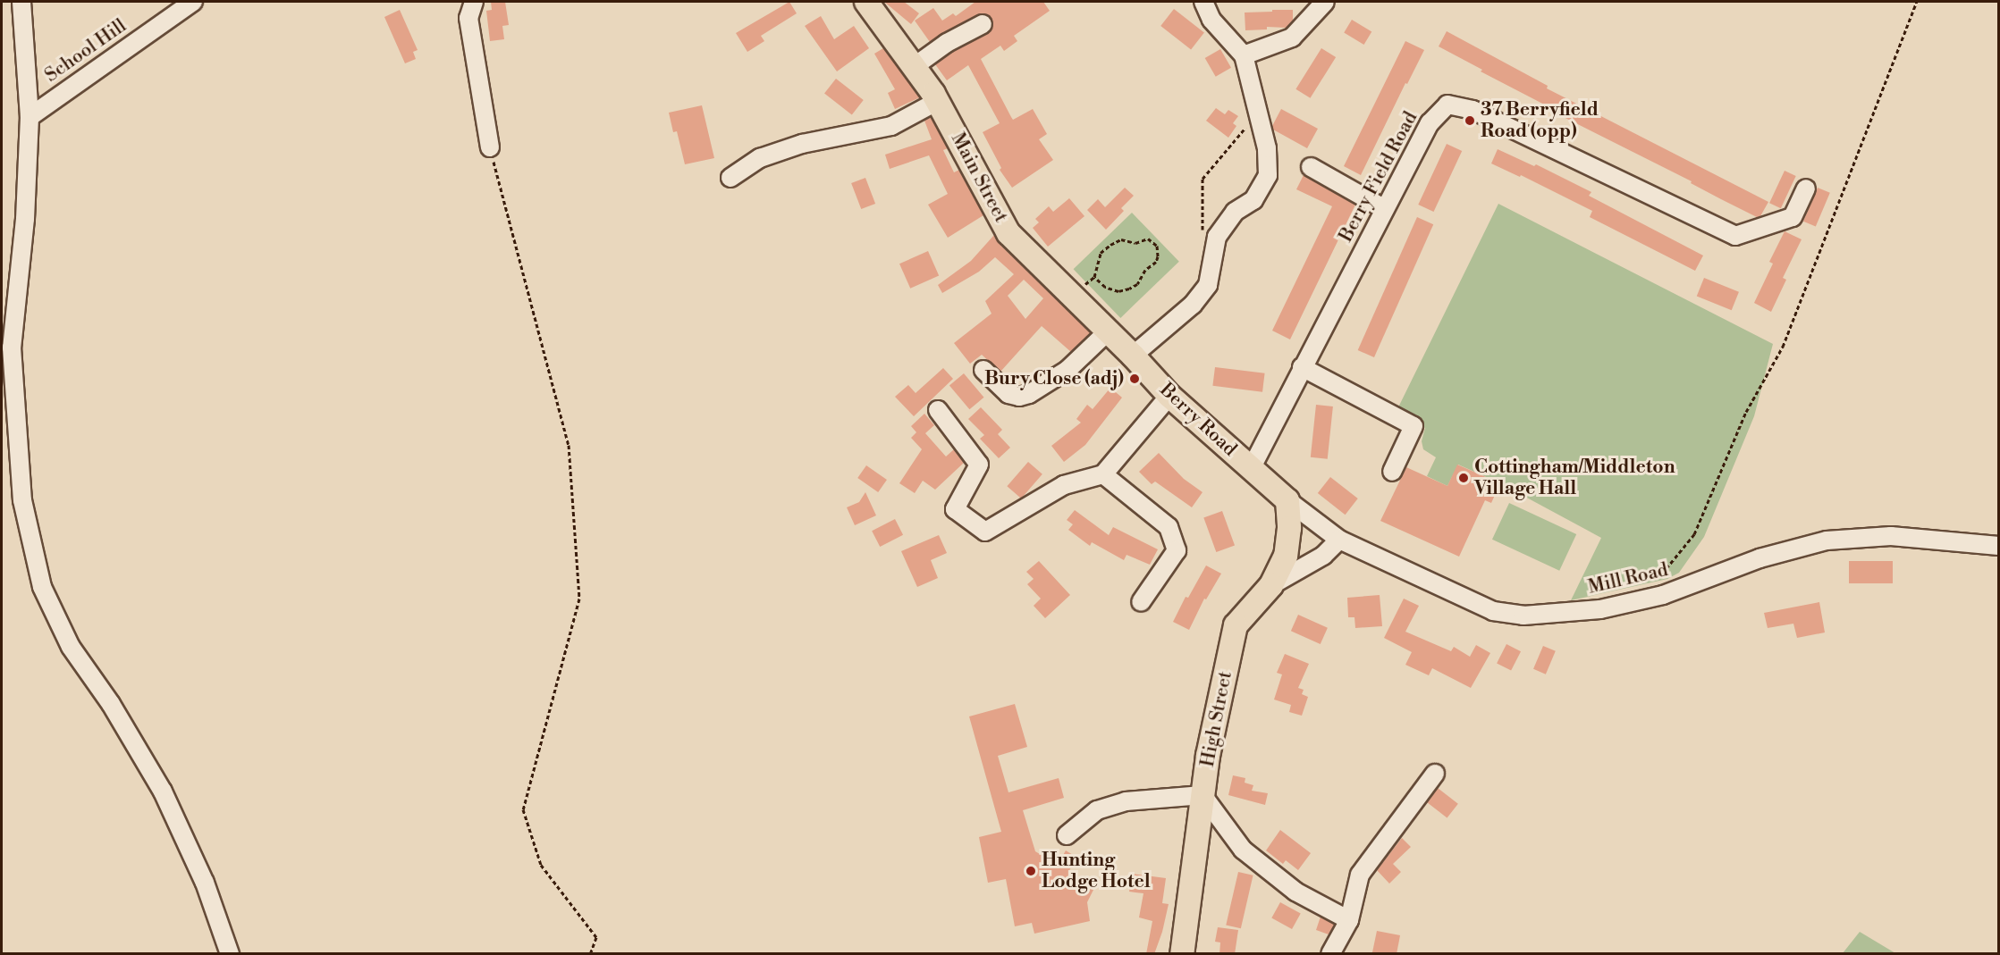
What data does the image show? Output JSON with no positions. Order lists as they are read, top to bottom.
{
  "streets": {
    "main road": ["Main Street", "Berry Road", "High Street"],
    "street": ["School Hill", "Berry Field Road", "Mill Road"]
  },
  "crossings": [
    ["Berry Field Road", "Berry Road"],
    ["Main Street", "Berry Road"],
    ["Berry Road", "Mill Road"],
    ["Berry Road", "High Street"],
    ["Mill Road", "High Street"]
  ],
  "places": [
    "37 Berryfield Road (opp)",
    "Bury Close (adj)",
    "Cottingham/Middleton Village Hall",
    "Hunting Lodge Hotel"
  ]
}
